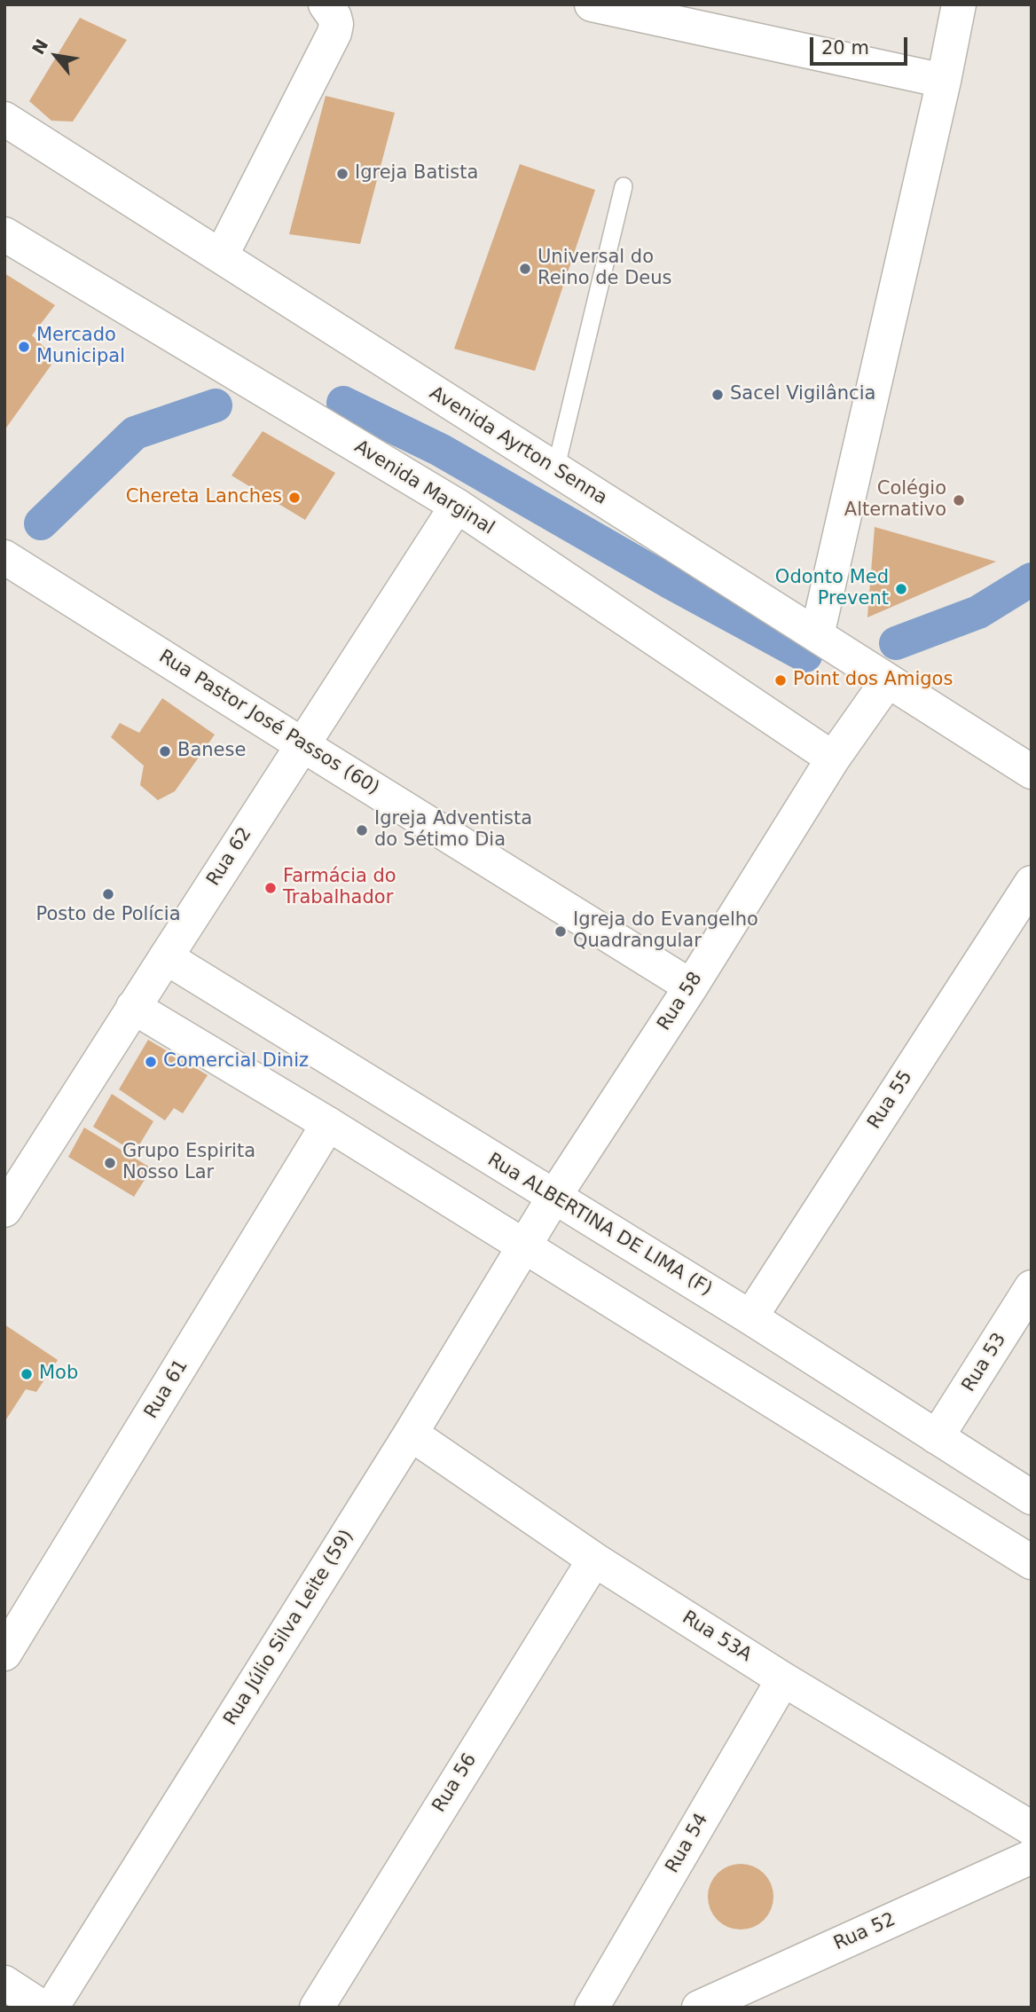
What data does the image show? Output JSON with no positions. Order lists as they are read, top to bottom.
{
  "streets": {
    "street": [
      "Avenida Ayrton Senna",
      "Avenida Marginal",
      "Rua Pastor José Passos (60)",
      "Rua 62",
      "Rua 58",
      "Rua 55",
      "Rua ALBERTINA DE LIMA (F)",
      "Rua 53",
      "Rua 61",
      "Rua Júlio Silva Leite (59)",
      "Rua 53A",
      "Rua 56",
      "Rua 54",
      "Rua 52"
    ]
  },
  "crossings": [
    ["Avenida Ayrton Senna", "Rua 58"],
    ["Avenida Marginal", "Rua 62"],
    ["Avenida Marginal", "Rua 58"],
    ["Rua Pastor José Passos (60)", "Rua 62"],
    ["Rua Pastor José Passos (60)", "Rua 58"],
    ["Rua 62", "Rua ALBERTINA DE LIMA (F)"],
    ["Rua 58", "Rua ALBERTINA DE LIMA (F)"],
    ["Rua 58", "Rua Júlio Silva Leite (59)"],
    ["Rua 55", "Rua ALBERTINA DE LIMA (F)"],
    ["Rua ALBERTINA DE LIMA (F)", "Rua 53"],
    ["Rua Júlio Silva Leite (59)", "Rua 53A"],
    ["Rua 53A", "Rua 56"],
    ["Rua 53A", "Rua 54"]
  ],
  "places": [
    "Igreja Batista",
    "Universal do Reino de Deus",
    "Mercado Municipal",
    "Sacel Vigilância",
    "Chereta Lanches",
    "Colégio Alternativo",
    "Odonto Med Prevent",
    "Point dos Amigos",
    "Banese",
    "Igreja Adventista do Sétimo Dia",
    "Farmácia do Trabalhador",
    "Posto de Polícia",
    "Igreja do Evangelho Quadrangular",
    "Comercial Diniz",
    "Grupo Espirita Nosso Lar",
    "Mob"
  ],
  "scale_bar": "20 m",
  "north": "top left"
}
